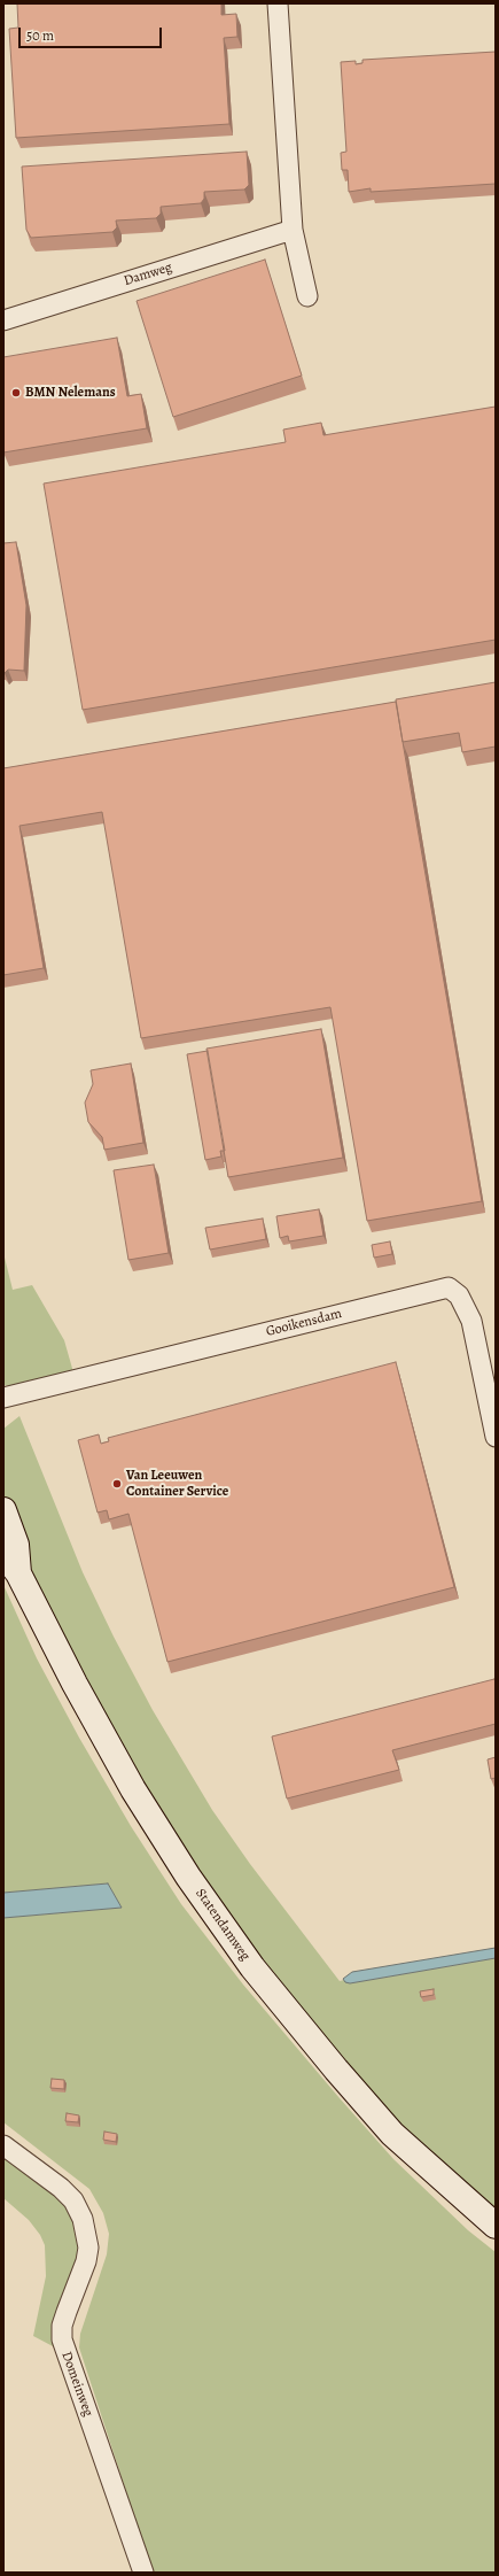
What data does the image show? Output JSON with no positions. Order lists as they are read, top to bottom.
{
  "streets": {
    "main road": ["Statendamweg"],
    "street": ["Damweg", "Gooikensdam", "Domeinweg"]
  },
  "places": ["BMN Nelemans", "Van Leeuwen Container Service"],
  "scale_bar": "50 m"
}
